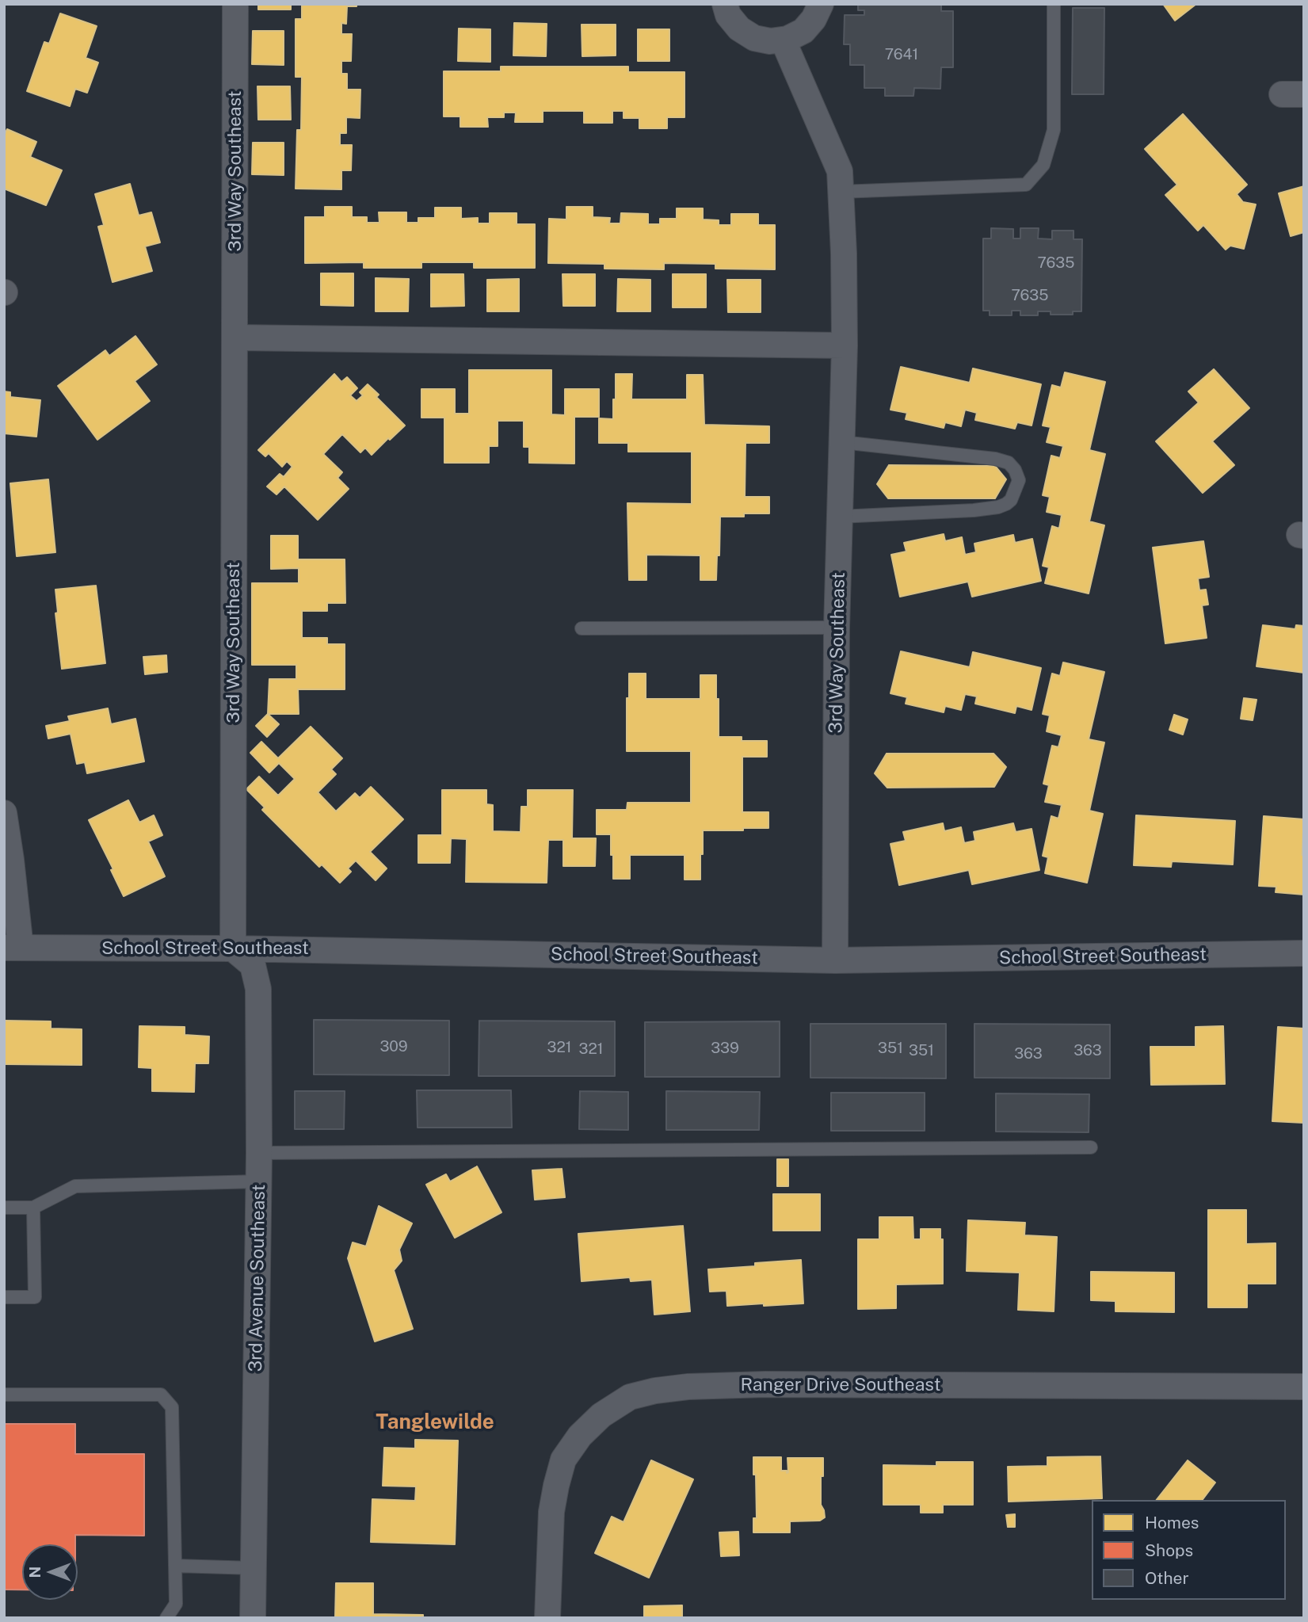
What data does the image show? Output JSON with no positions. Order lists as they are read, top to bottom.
{
  "streets": {
    "street": [
      "3rd Way Southeast",
      "School Street Southeast",
      "3rd Avenue Southeast",
      "Ranger Drive Southeast"
    ]
  },
  "crossings": [
    ["3rd Way Southeast", "School Street Southeast"],
    ["3rd Way Southeast", "3rd Avenue Southeast"],
    ["School Street Southeast", "3rd Avenue Southeast"]
  ],
  "districts": ["Tanglewilde"],
  "house_numbers": [
    "7641",
    "7635",
    "7635",
    "309",
    "321",
    "339",
    "351",
    "321",
    "351",
    "363",
    "363"
  ],
  "legend": ["Homes", "Shops", "Other"],
  "north": "left"
}
